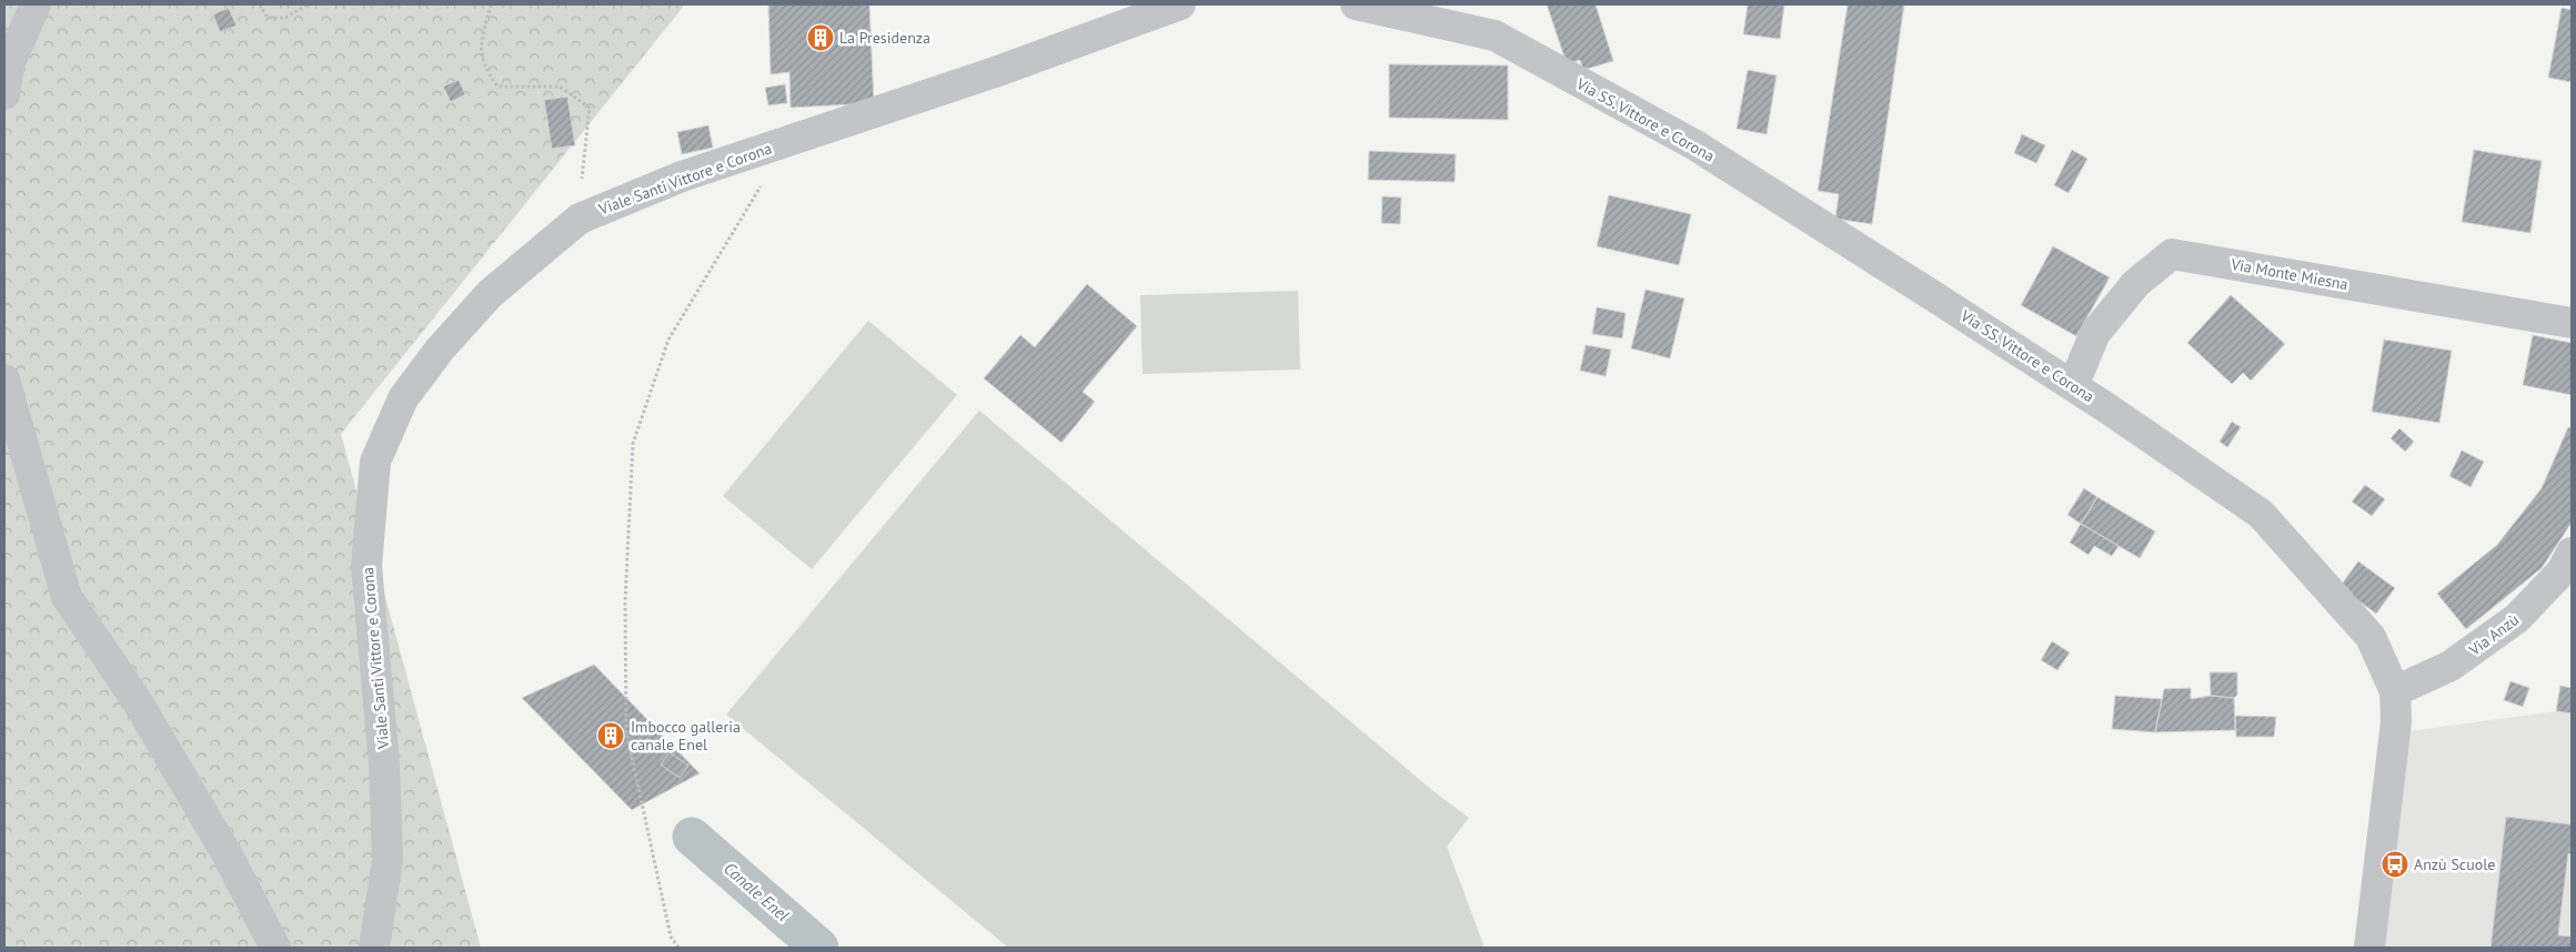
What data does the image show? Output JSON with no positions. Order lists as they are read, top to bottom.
{
  "streets": {
    "street": [
      "Via SS. Vittore e Corona",
      "Viale Santi Vittore e Corona",
      "Via Monte Miesna",
      "Via Anzù"
    ]
  },
  "crossings": [
    ["Via SS. Vittore e Corona", "Via Monte Miesna"],
    ["Via SS. Vittore e Corona", "Via Anzù"]
  ],
  "water": ["Canale Enel"],
  "places": {
    "building": ["La Presidenza", "Imbocco galleria canale Enel"],
    "bus stop": ["Anzù Scuole"]
  }
}
